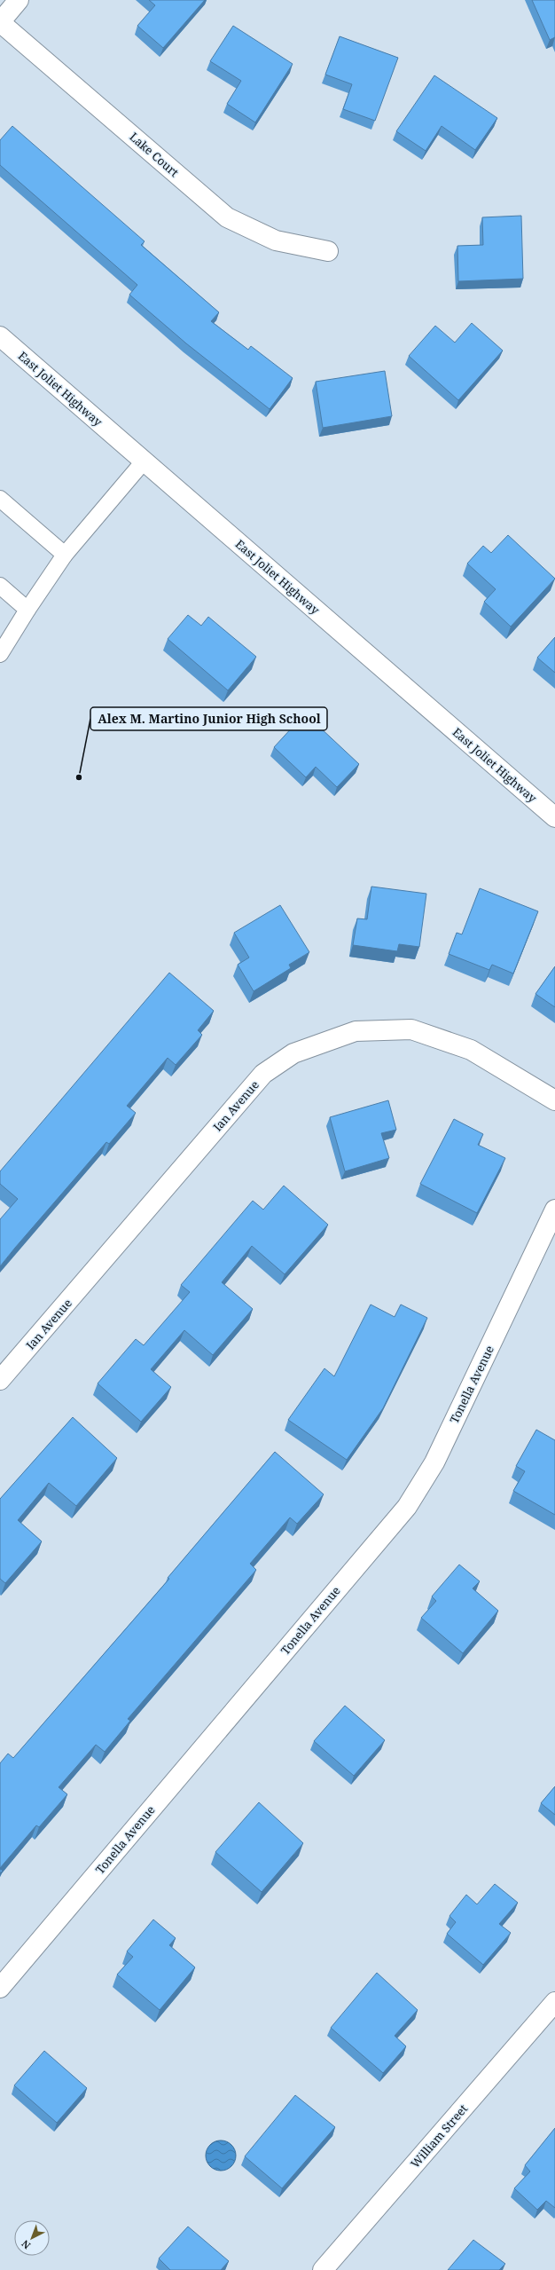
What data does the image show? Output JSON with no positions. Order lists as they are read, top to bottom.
{
  "streets": {
    "street": [
      "Lake Court",
      "East Joliet Highway",
      "Ian Avenue",
      "Tonella Avenue",
      "William Street"
    ]
  },
  "places": ["Alex M. Martino Junior High School"],
  "north": "bottom left"
}
